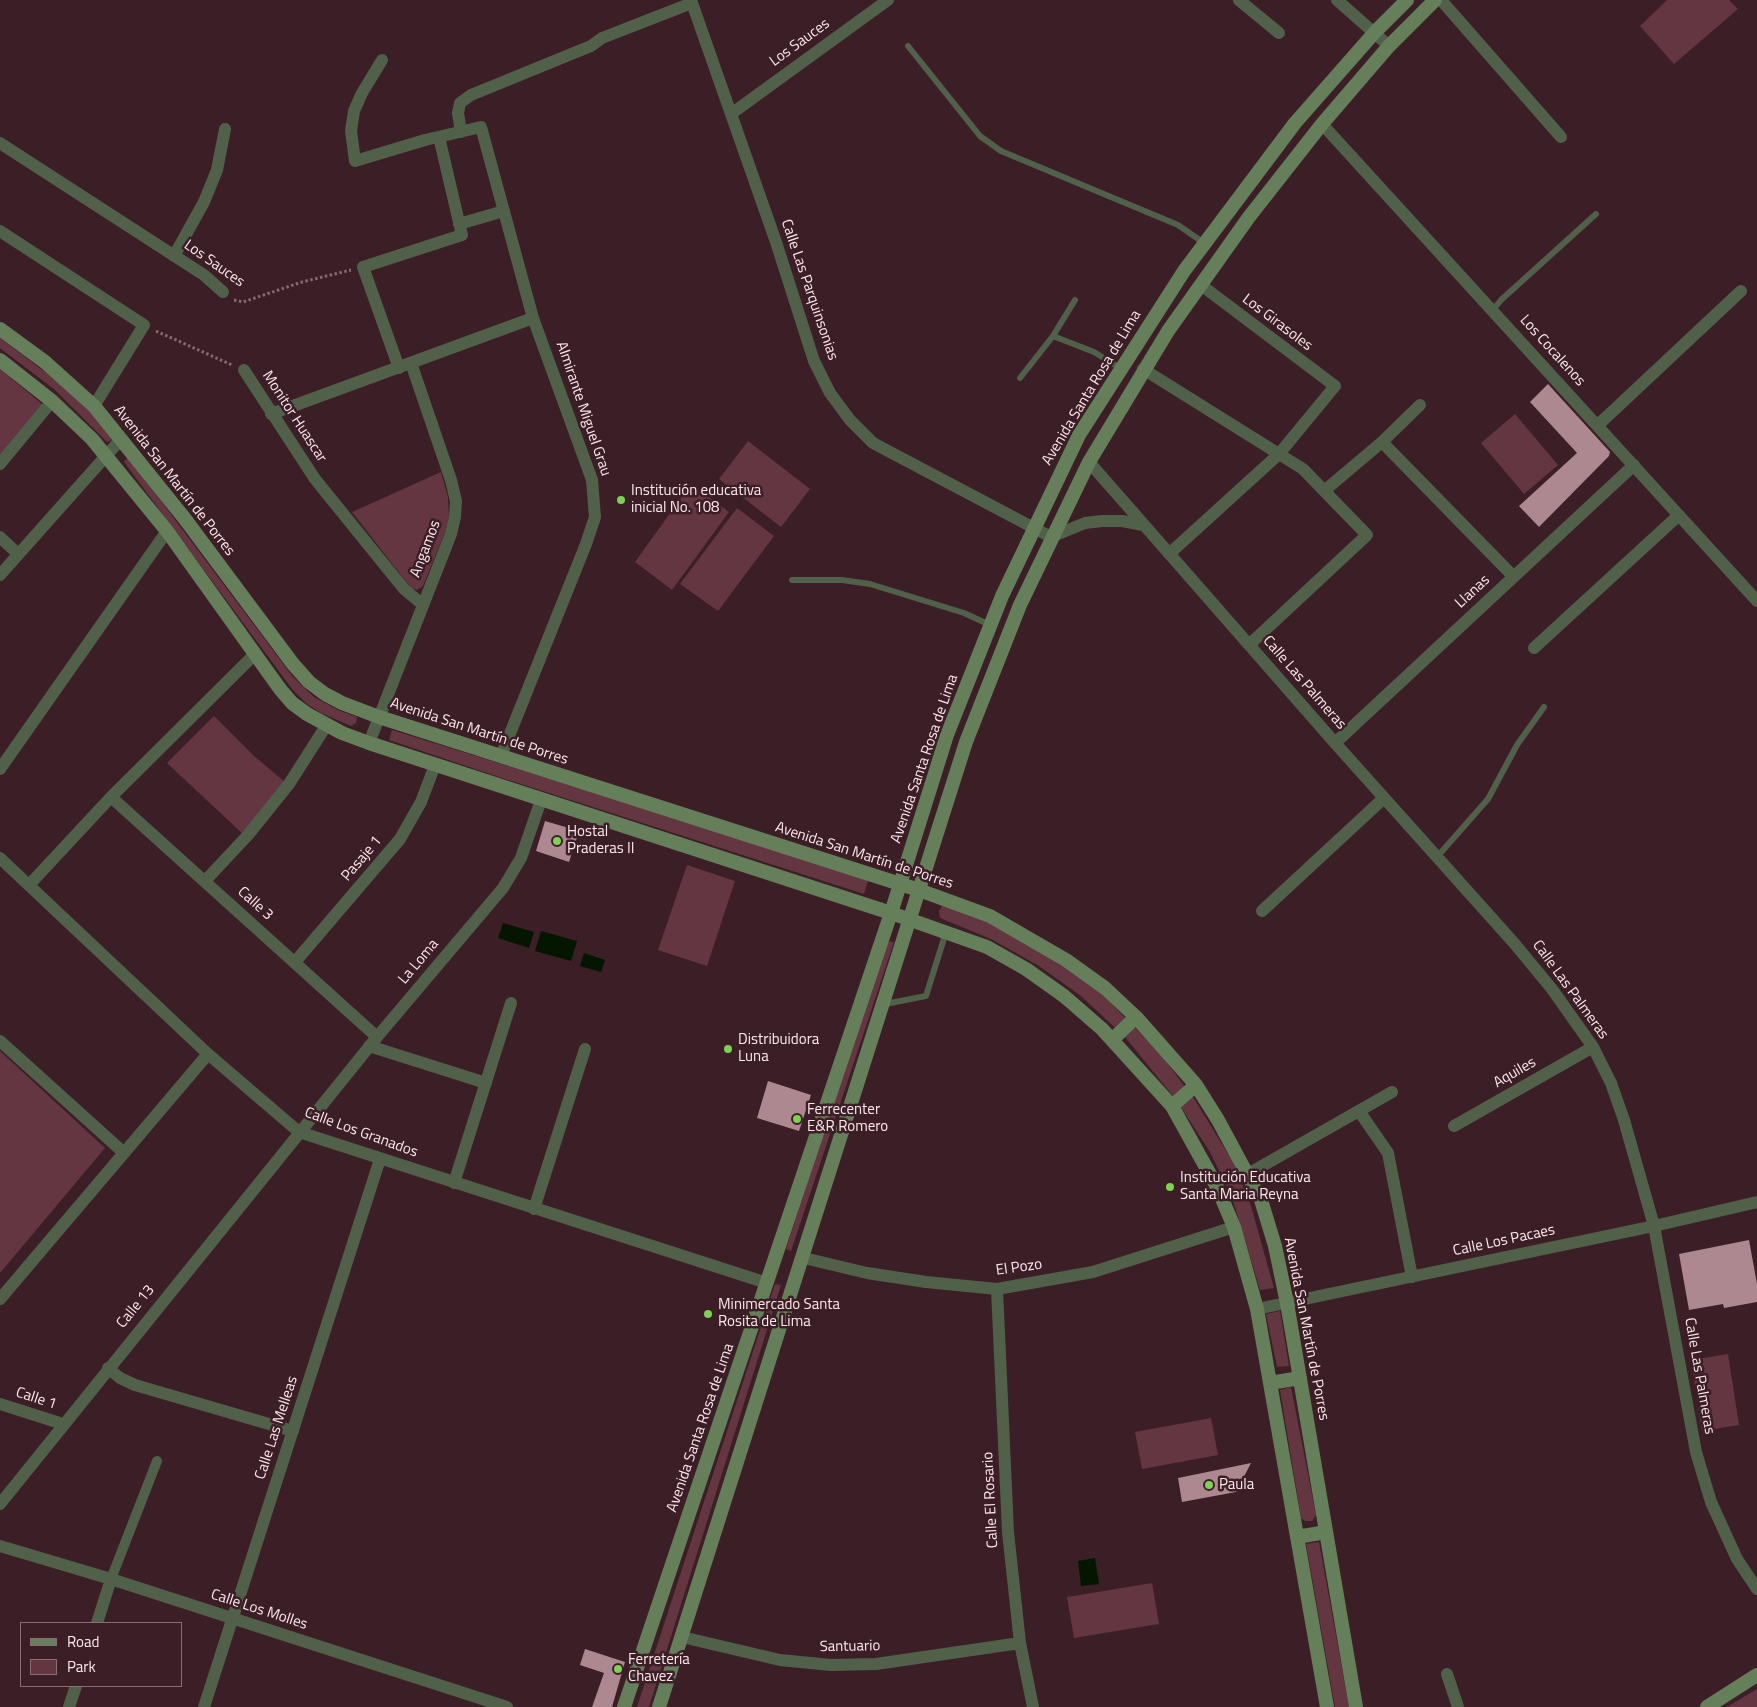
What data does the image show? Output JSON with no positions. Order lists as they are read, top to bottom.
{
  "streets": {
    "main road": ["Avenida Santa Rosa de Lima", "Avenida San Martín de Porres"],
    "street": [
      "Los Sauces",
      "Calle Las Parquinsonias",
      "Los Girasoles",
      "Los Cocalenos",
      "Almirante Miguel Grau",
      "Monitor Huascar",
      "Angamos",
      "Llanas",
      "Calle Las Palmeras",
      "Pasaje 1",
      "Calle 3",
      "La Loma",
      "Aquiles",
      "Calle Los Granados",
      "Calle Los Pacaes",
      "El Pozo",
      "Calle 13",
      "Calle 1",
      "Calle Las Melleas",
      "Calle El Rosario",
      "Calle Los Molles",
      "Santuario"
    ]
  },
  "crossings": [
    ["Los Sauces", "Calle Las Parquinsonias"],
    ["Los Sauces", "Angamos"],
    ["Calle Las Parquinsonias", "Avenida Santa Rosa de Lima"],
    ["Los Cocalenos", "Llanas"],
    ["Avenida Santa Rosa de Lima", "Avenida San Martín de Porres"],
    ["Avenida Santa Rosa de Lima", "Calle Los Granados"],
    ["Almirante Miguel Grau", "Avenida San Martín de Porres"],
    ["Monitor Huascar", "Angamos"],
    ["Avenida San Martín de Porres", "Angamos"],
    ["Avenida San Martín de Porres", "Calle Los Pacaes"],
    ["Llanas", "Calle Las Palmeras"],
    ["Calle Las Palmeras", "Aquiles"],
    ["Calle Las Palmeras", "Calle Los Pacaes"],
    ["Pasaje 1", "Calle 3"],
    ["Calle 3", "La Loma"],
    ["La Loma", "Calle Los Granados"],
    ["La Loma", "Calle 13"],
    ["Calle Los Granados", "Calle 13"],
    ["Calle Los Granados", "Calle Las Melleas"],
    ["El Pozo", "Calle El Rosario"],
    ["Calle 13", "Calle 1"],
    ["Calle Las Melleas", "Calle Los Molles"],
    ["Calle El Rosario", "Santuario"]
  ],
  "places": [
    "Institución educativa inicial No. 108",
    "Hostal Praderas II",
    "Distribuidora Luna",
    "Ferrecenter E&R Romero",
    "Institución Educativa Santa Maria Reyna",
    "Minimercado Santa Rosita de Lima",
    "Paula",
    "Ferretería Chavez"
  ],
  "legend": ["Road", "Park"]
}
